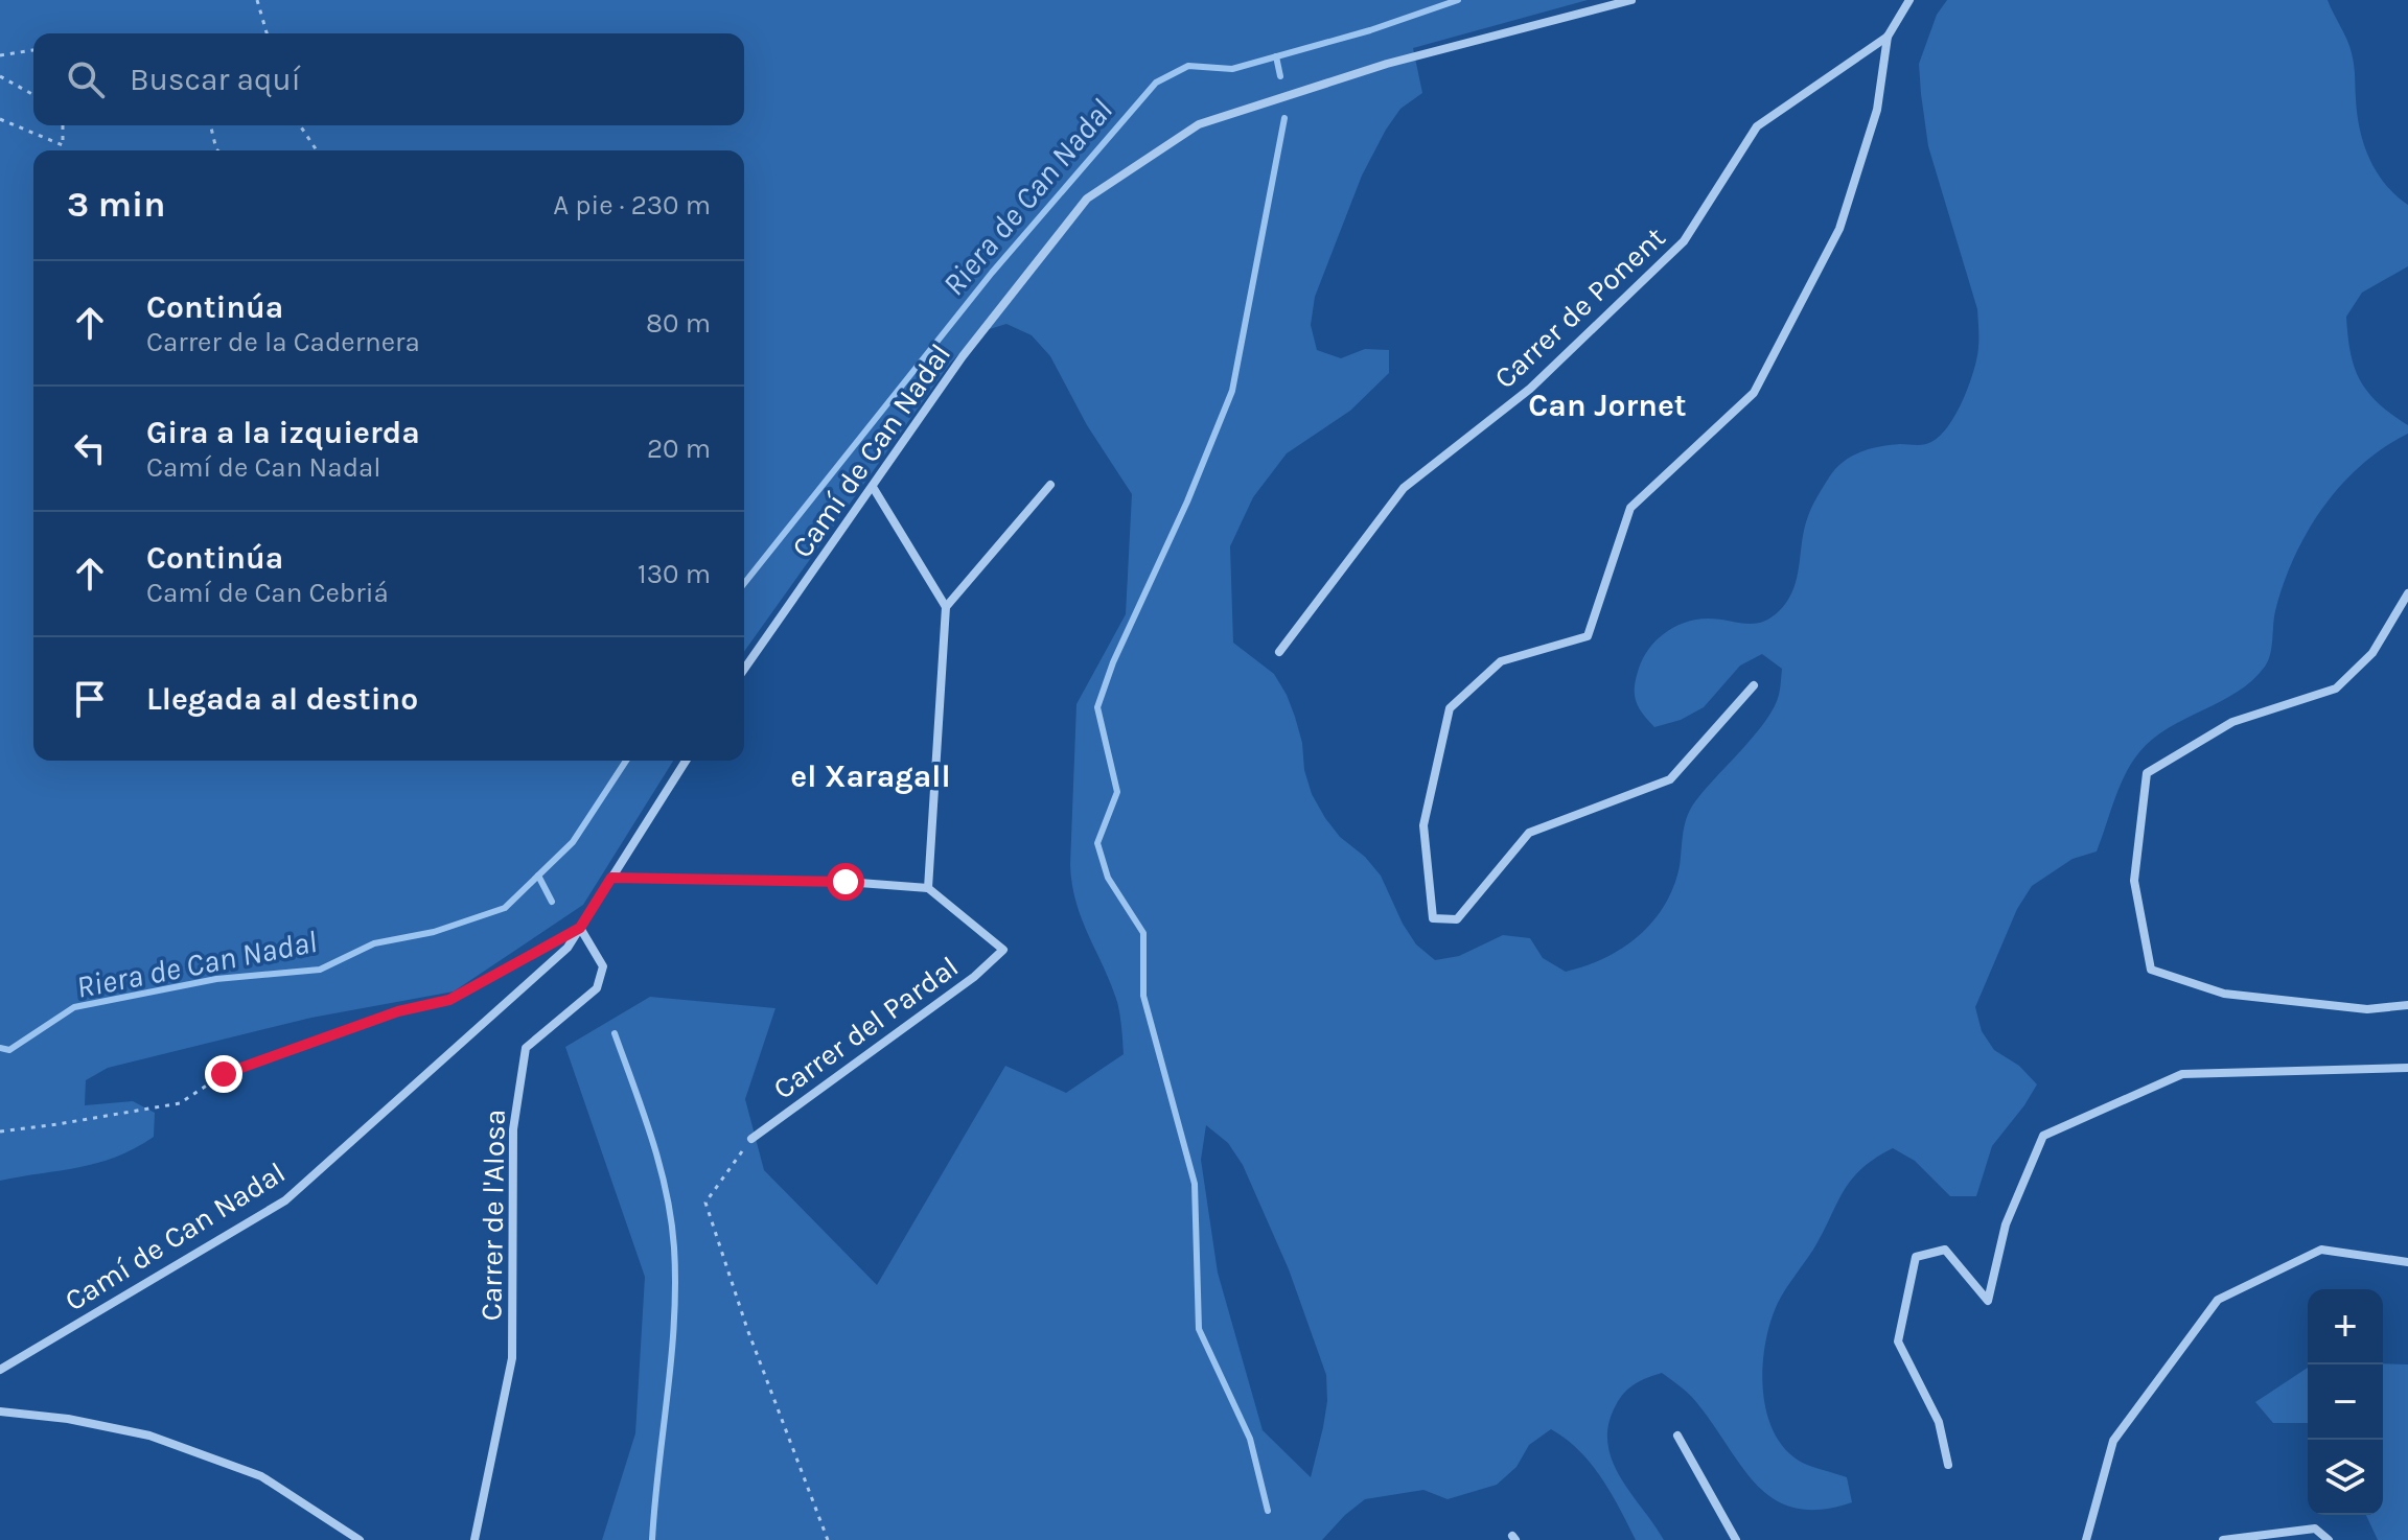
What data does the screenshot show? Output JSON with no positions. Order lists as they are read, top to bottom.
{
  "streets": {
    "street": [
      "Carrer de Ponent",
      "Camí de Can Nadal",
      "Carrer del Pardal",
      "Carrer de l'Alosa"
    ]
  },
  "crossings": [
    ["Camí de Can Nadal", "Carrer de l'Alosa"]
  ],
  "districts": ["Can Jornet", "el Xaragall"],
  "water": ["Riera de Can Nadal"],
  "page": {
    "search": "Buscar aquí",
    "heading": ["3 min", "A pie · 230 m"],
    "list": [
      ["Continúa", "Carrer de la Cadernera", "80 m"],
      ["Gira a la izquierda", "Camí de Can Nadal", "20 m"],
      ["Continúa", "Camí de Can Cebriá", "130 m"],
      "Llegada al destino"
    ],
    "map_buttons": ["+", "−"]
  }
}
